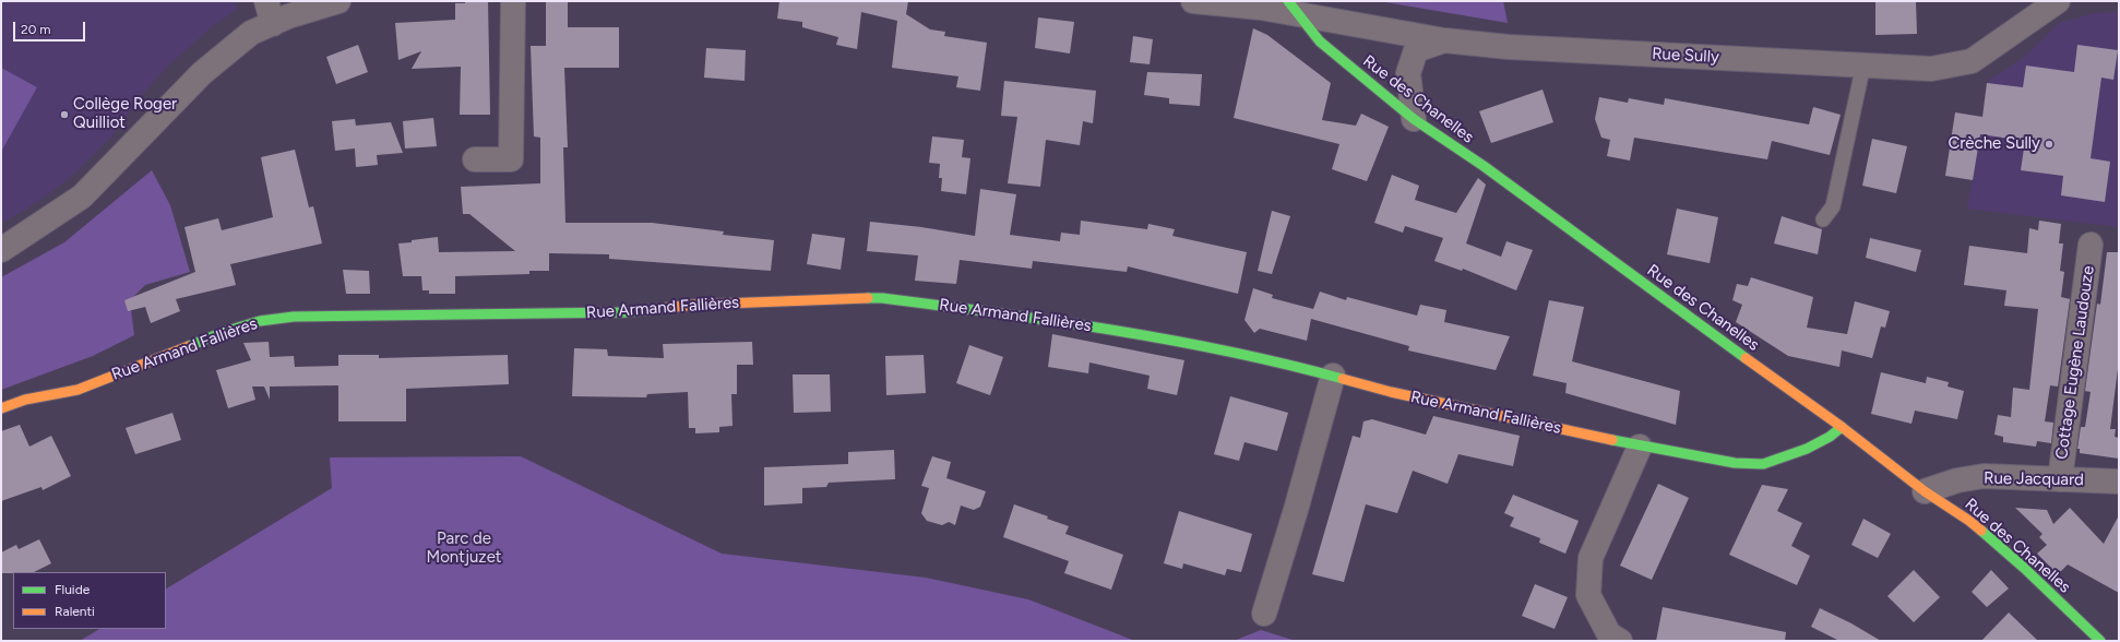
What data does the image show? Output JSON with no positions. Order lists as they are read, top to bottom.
{
  "streets": {
    "street": [
      "Rue Sully",
      "Rue des Chanelles",
      "Rue Armand Fallières",
      "Cottage Eugène Laudouze",
      "Rue Jacquard"
    ]
  },
  "crossings": [
    ["Rue Sully", "Rue des Chanelles"],
    ["Rue des Chanelles", "Rue Armand Fallières"],
    ["Rue des Chanelles", "Rue Jacquard"],
    ["Cottage Eugène Laudouze", "Rue Jacquard"]
  ],
  "parks": ["Parc de Montjuzet"],
  "places": ["Collège Roger Quilliot", "Crèche Sully"],
  "legend": ["Fluide", "Ralenti"],
  "scale_bar": "20 m"
}
